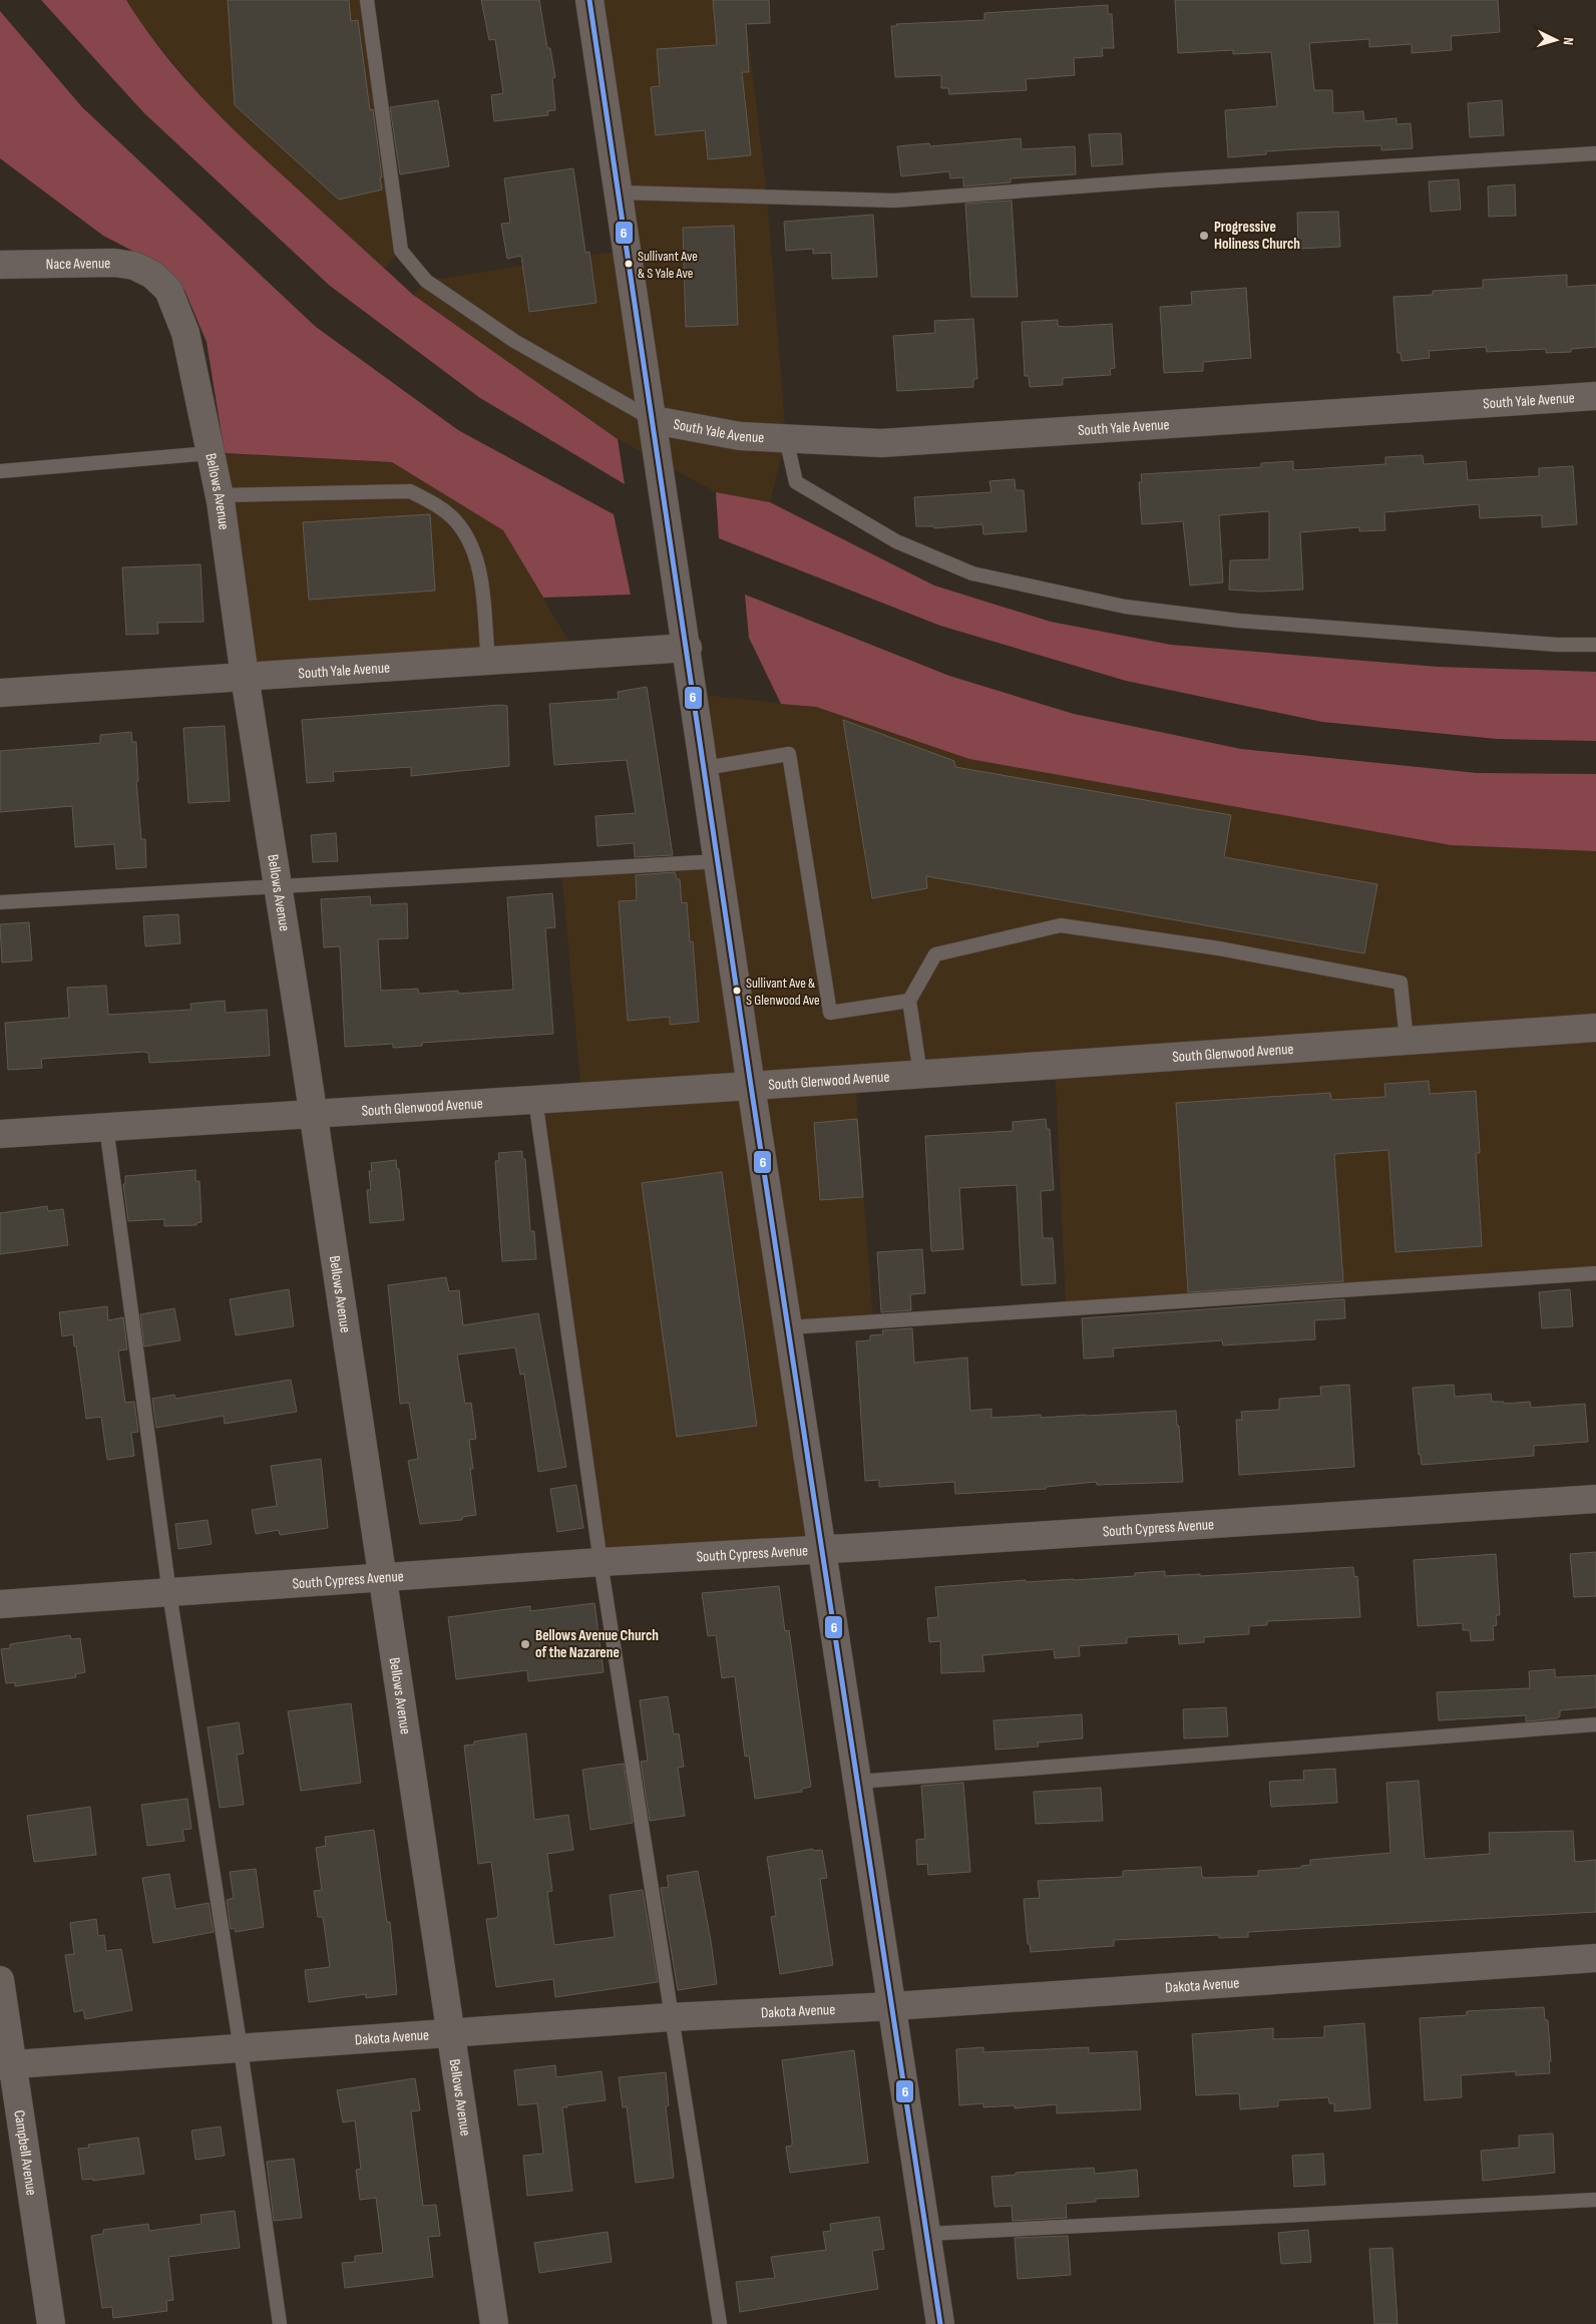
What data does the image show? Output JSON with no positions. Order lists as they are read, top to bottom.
{
  "streets": {
    "street": [
      "Nace Avenue",
      "South Yale Avenue",
      "Bellows Avenue",
      "South Glenwood Avenue",
      "South Cypress Avenue",
      "Dakota Avenue",
      "Campbell Avenue"
    ]
  },
  "crossings": [
    ["Nace Avenue", "Bellows Avenue"],
    ["South Yale Avenue", "Bellows Avenue"],
    ["Bellows Avenue", "South Glenwood Avenue"],
    ["Bellows Avenue", "South Cypress Avenue"],
    ["Bellows Avenue", "Dakota Avenue"],
    ["Dakota Avenue", "Campbell Avenue"]
  ],
  "places": [
    "Progressive Holiness Church",
    "Sullivant Ave & S Yale Ave",
    "Sullivant Ave & S Glenwood Ave",
    "Bellows Avenue Church of the Nazarene"
  ],
  "lines": ["transit line 6"],
  "north": "right"
}
